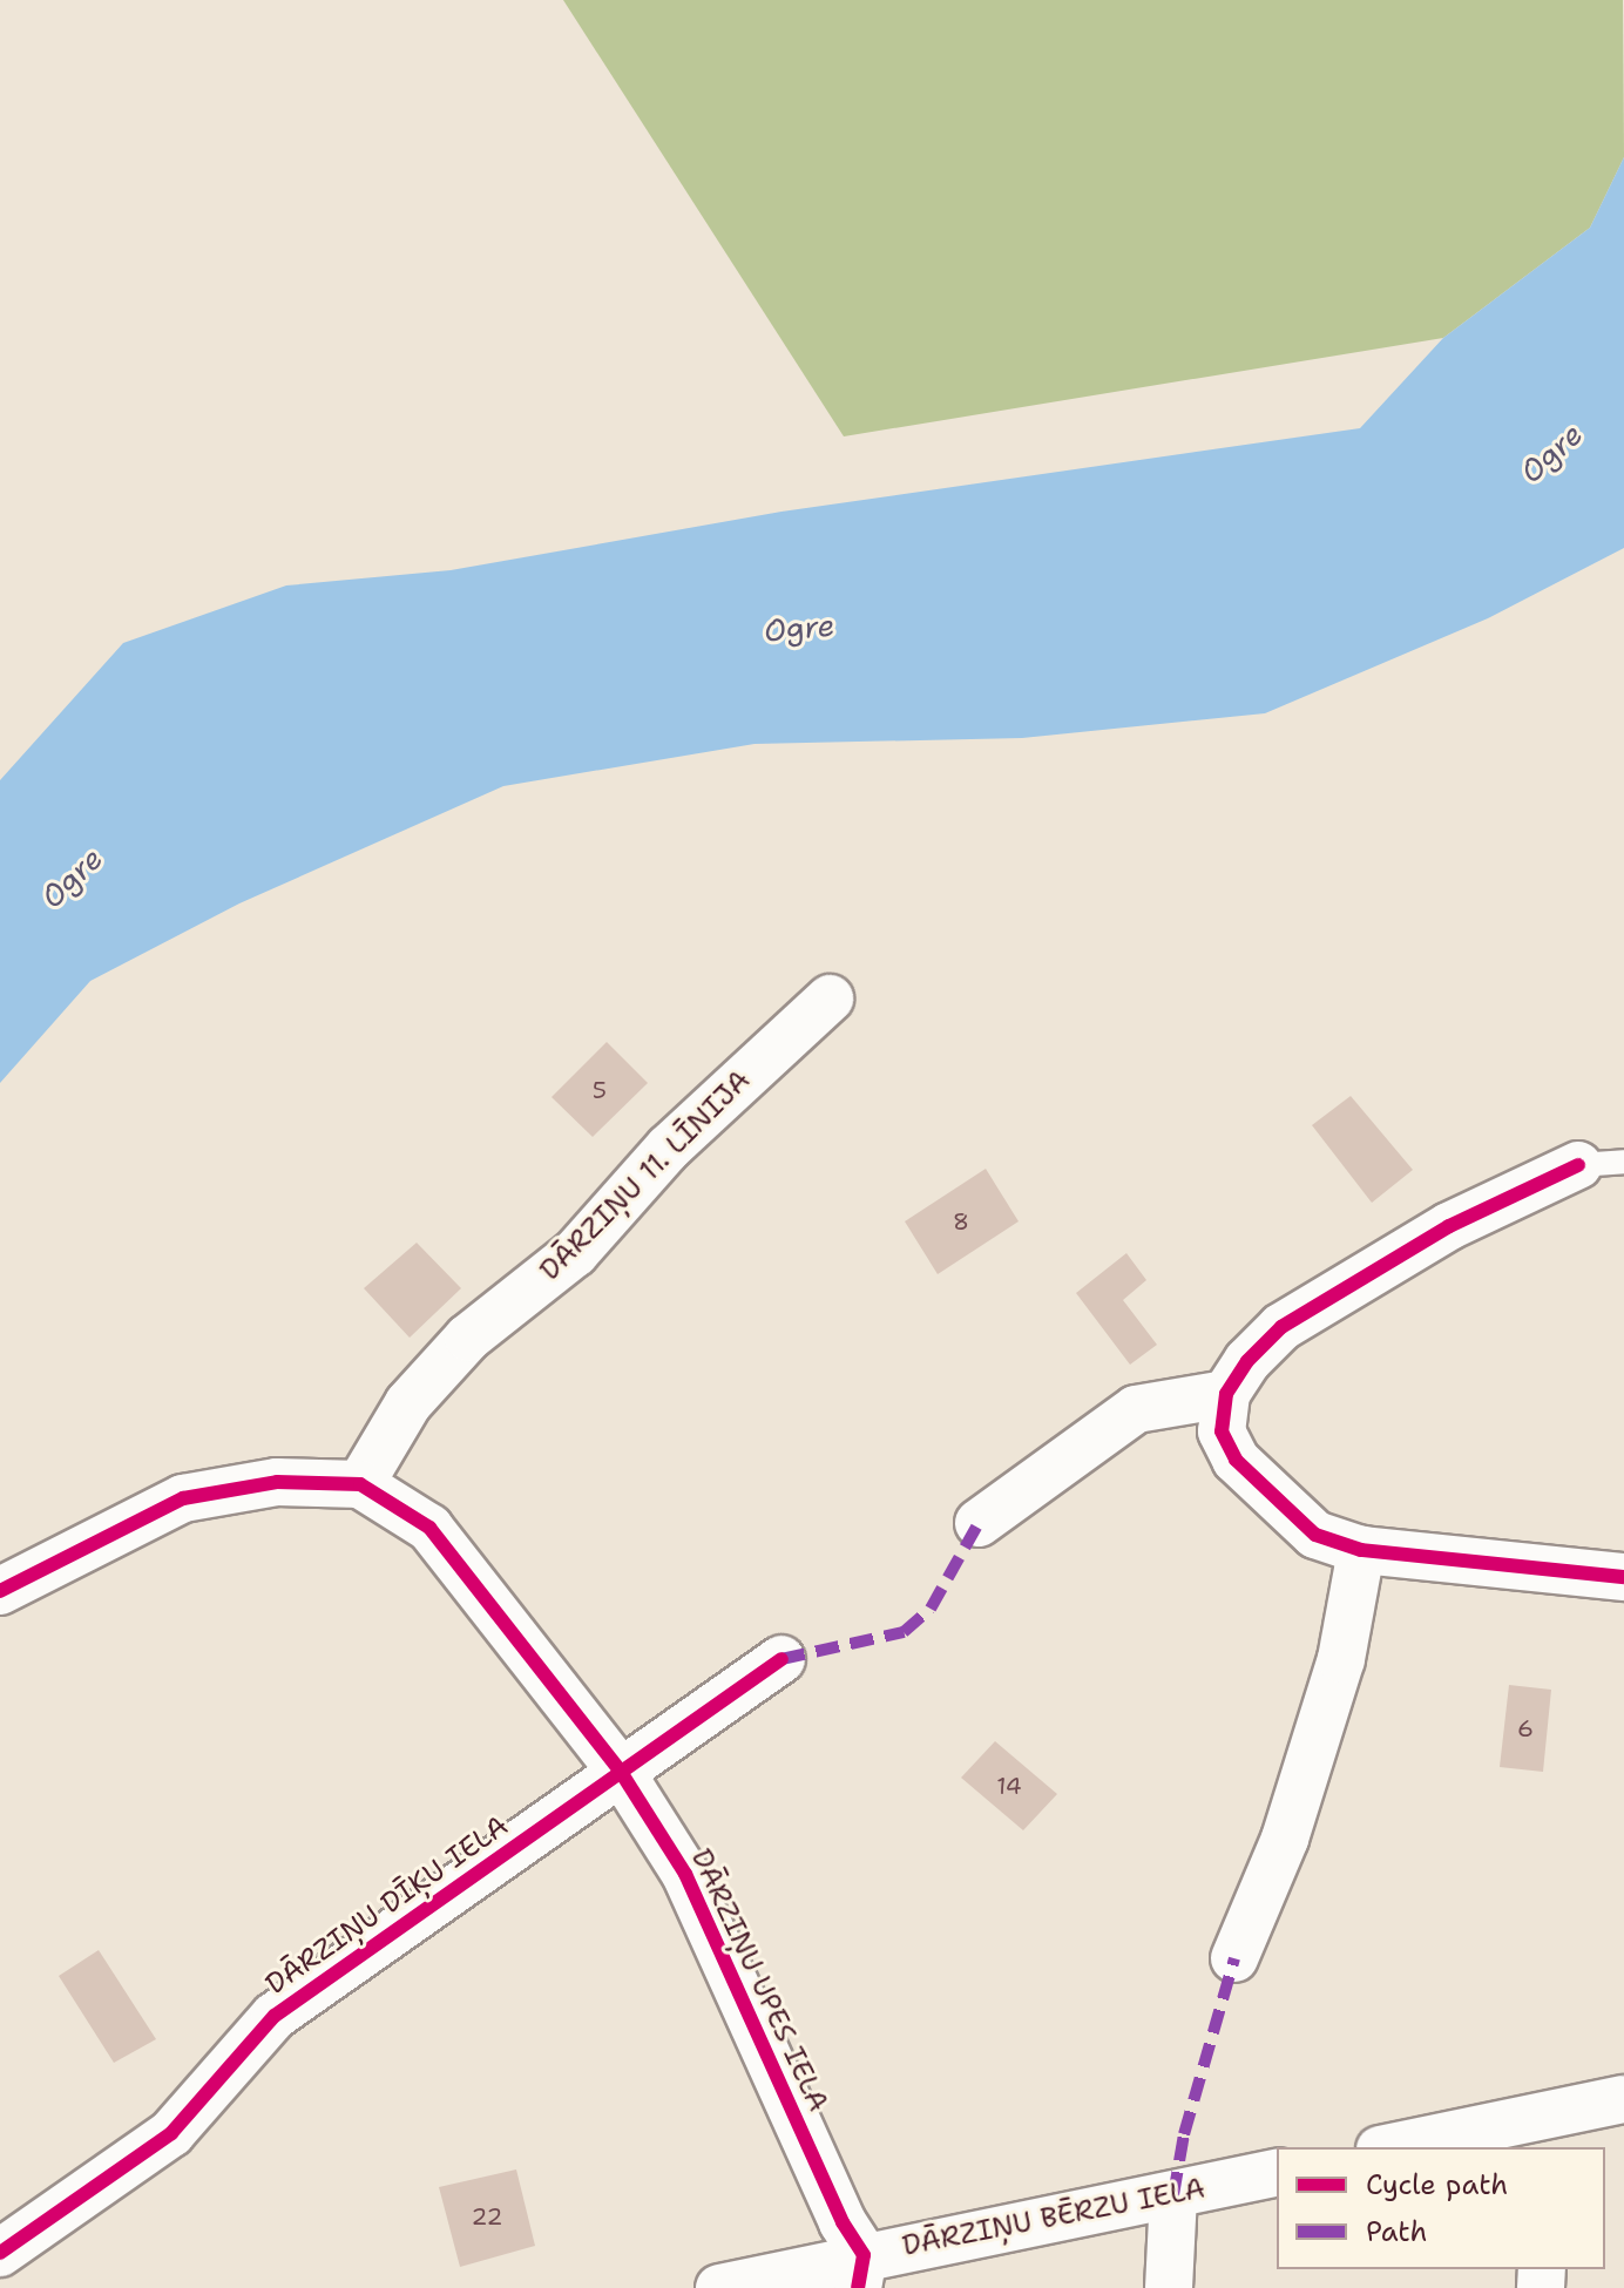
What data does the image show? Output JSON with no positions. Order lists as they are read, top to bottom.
{
  "streets": {
    "street": [
      "DĀRZIŅU 11. LĪNIJA",
      "DĀRZIŅU DĪĶU IELA",
      "DĀRZIŅU UPES IELA",
      "DĀRZIŅU BĒRZU IELA"
    ]
  },
  "crossings": [
    ["DĀRZIŅU 11. LĪNIJA", "DĀRZIŅU UPES IELA"],
    ["DĀRZIŅU DĪĶU IELA", "DĀRZIŅU UPES IELA"],
    ["DĀRZIŅU UPES IELA", "DĀRZIŅU BĒRZU IELA"]
  ],
  "water": ["Ogre"],
  "house_numbers": [
    "5",
    "8",
    "6",
    "14",
    "22"
  ],
  "legend": ["Cycle path", "Path"]
}
